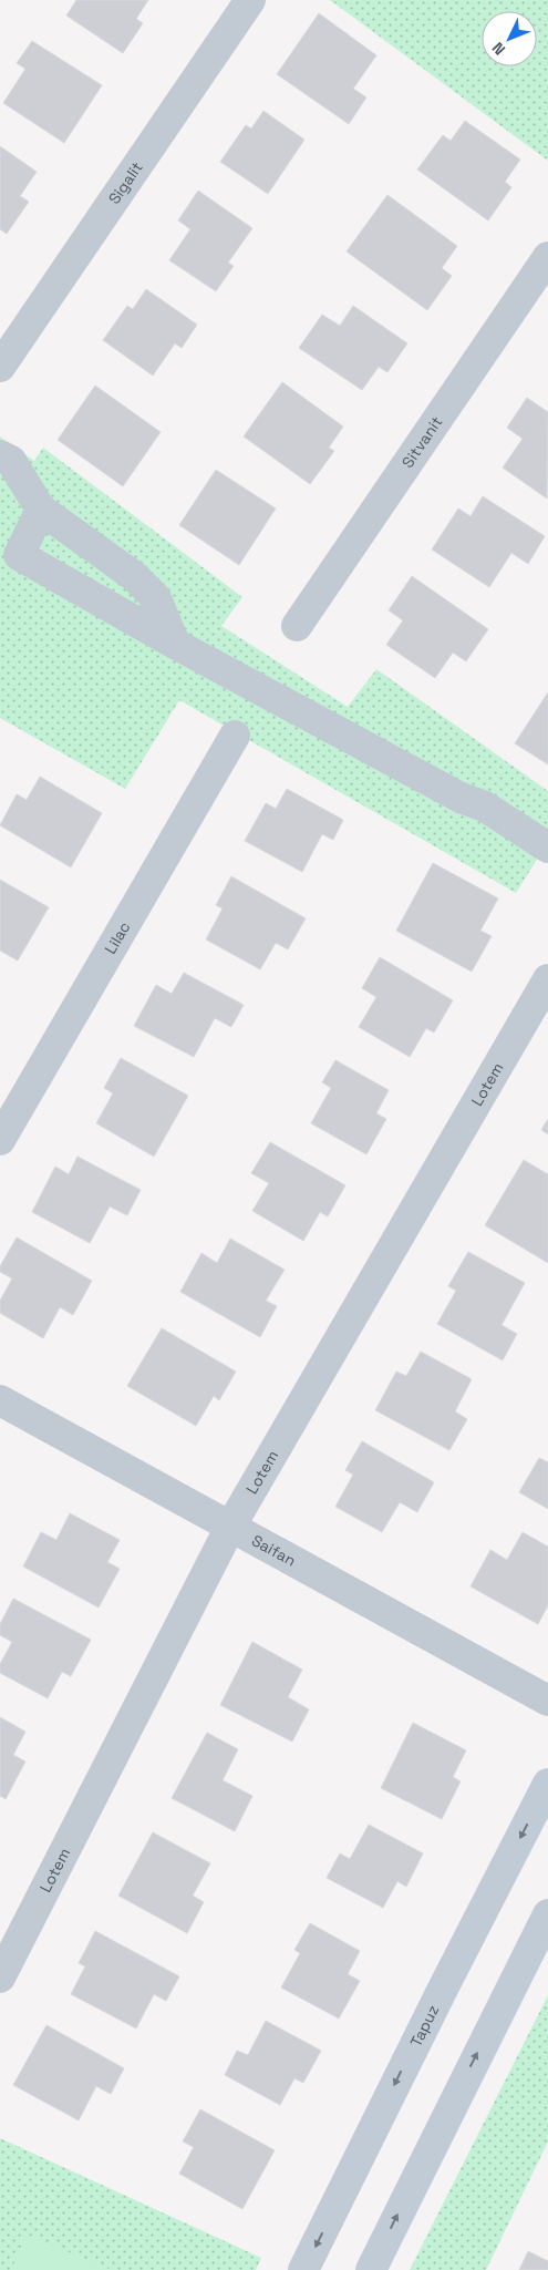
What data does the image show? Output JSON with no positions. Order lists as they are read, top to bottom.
{
  "streets": {
    "street": [
      "Sigalit",
      "Sitvanit",
      "Lilac",
      "Lotem",
      "Saifan",
      "Tapuz"
    ]
  },
  "crossings": [
    ["Lotem", "Saifan"]
  ],
  "north": "bottom left"
}
